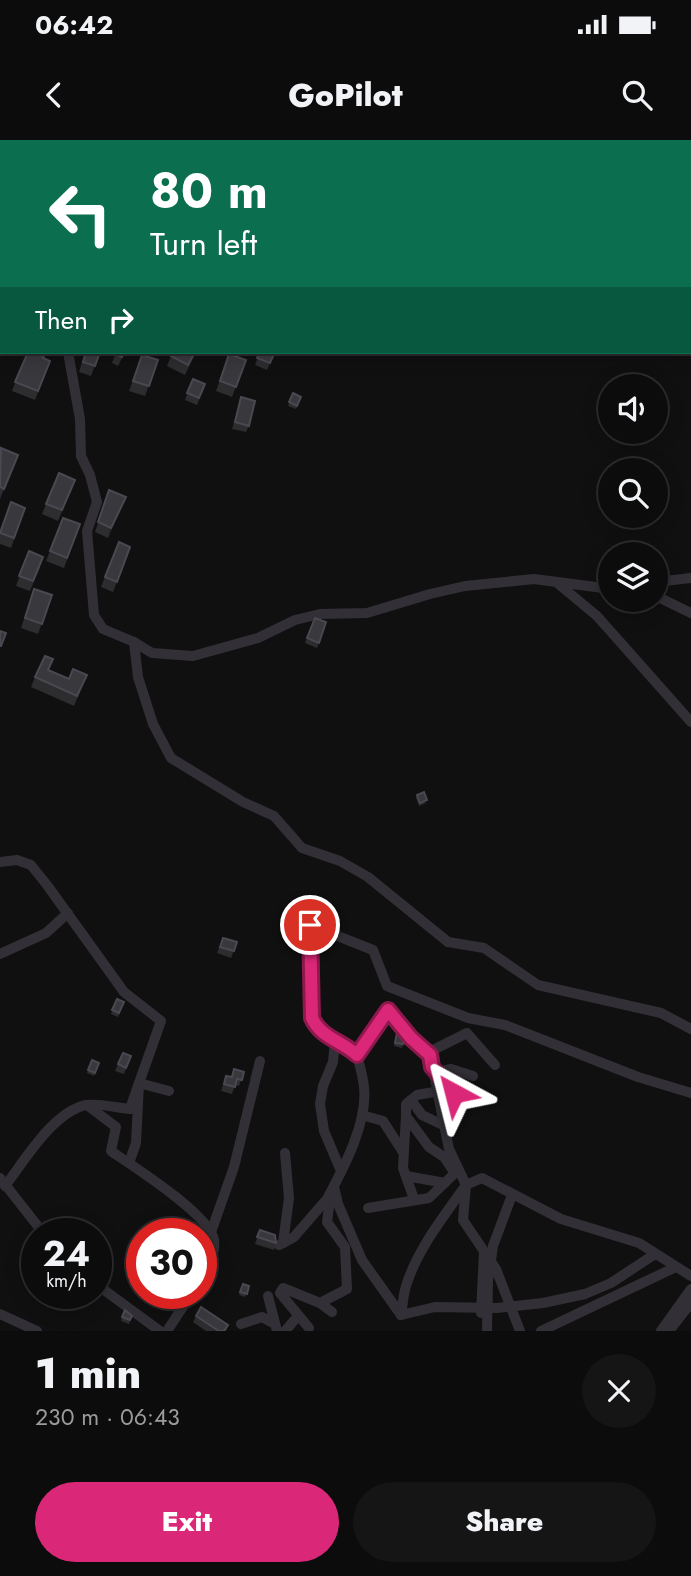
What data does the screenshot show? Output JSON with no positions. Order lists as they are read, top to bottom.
{
  "page": {
    "status": "06:42",
    "header": "GoPilot",
    "turn": ["80 m", "Turn left"],
    "then": "Then",
    "speed": "24 km/h",
    "limit": "30",
    "heading": ["1 min", "230 m · 06:43"],
    "buttons": ["Exit", "Share"]
  }
}
